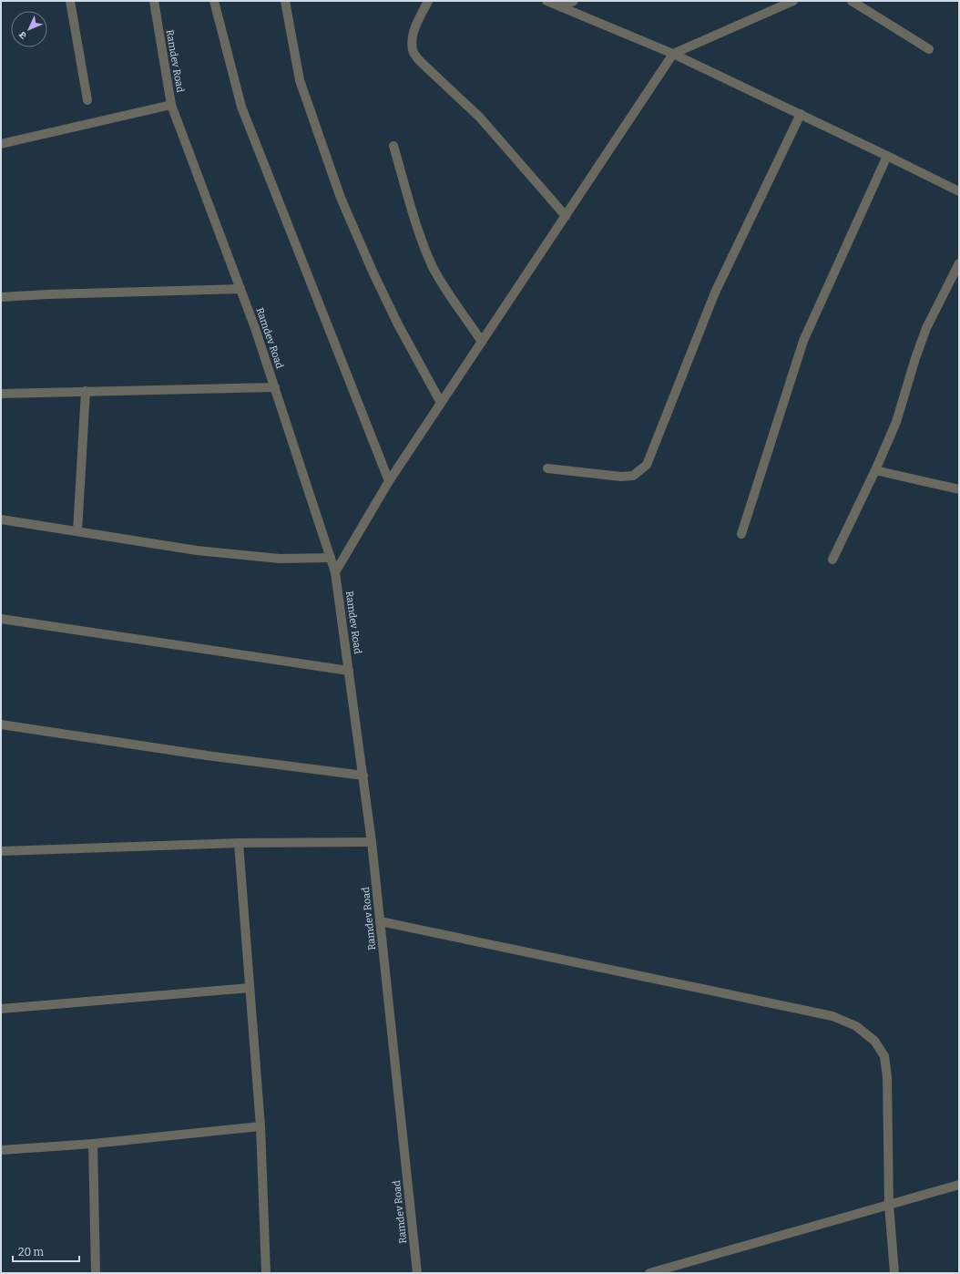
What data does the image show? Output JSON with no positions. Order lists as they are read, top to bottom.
{
  "streets": {
    "street": ["Ramdev Road"]
  },
  "scale_bar": "20 m",
  "north": "bottom left"
}
